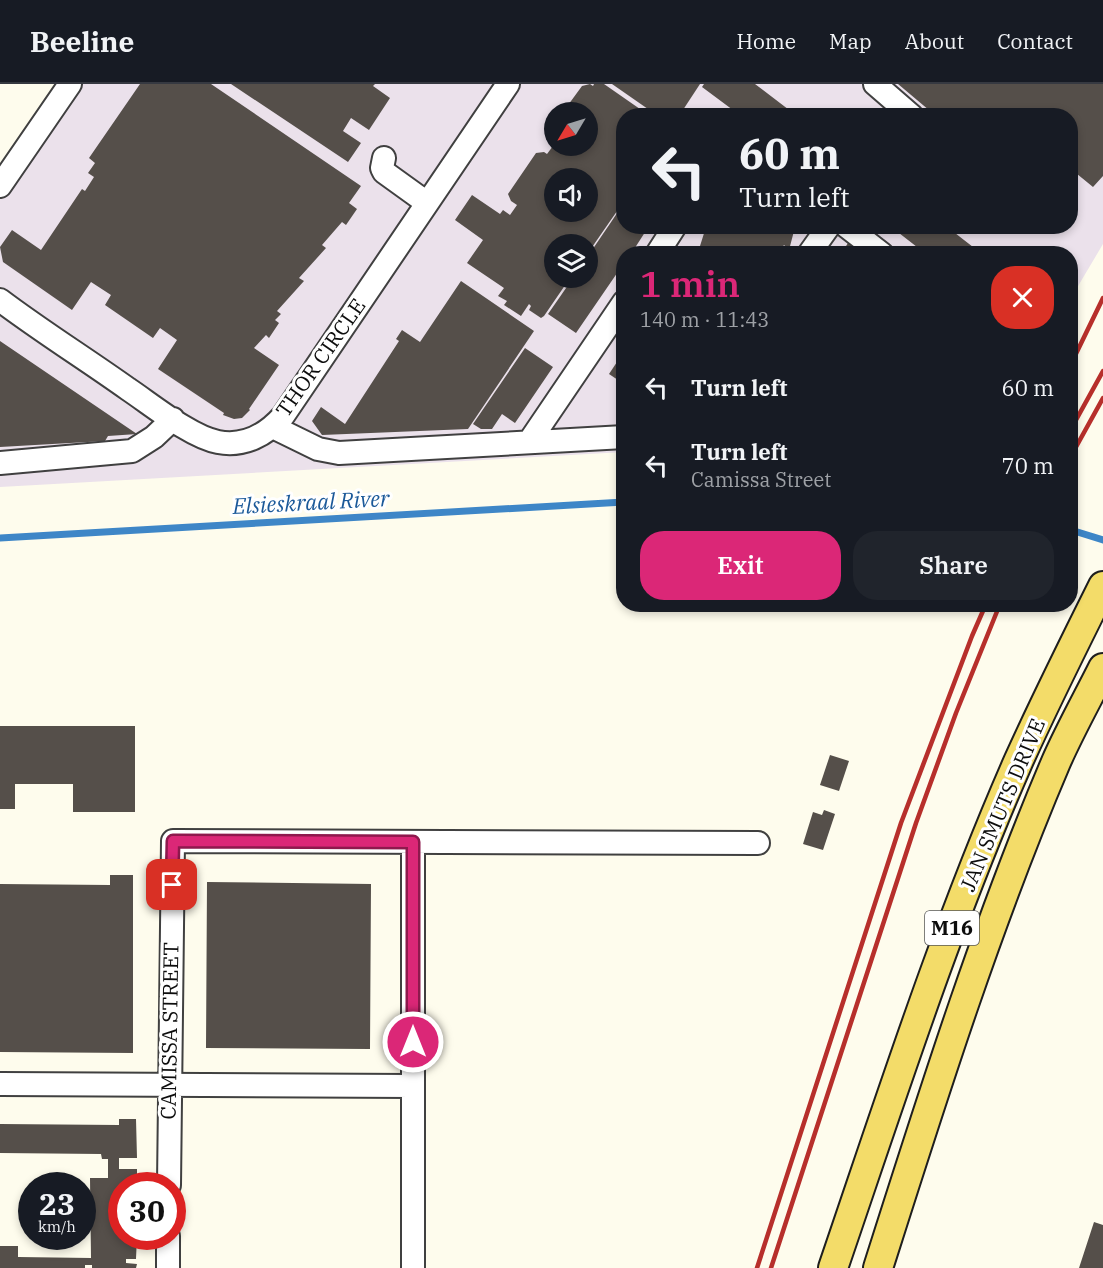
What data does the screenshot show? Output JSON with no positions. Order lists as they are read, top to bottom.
{
  "streets": {
    "main road": ["JAN SMUTS DRIVE", "M16"],
    "street": ["THOR CIRCLE", "CAMISSA STREET"]
  },
  "water": ["Elsieskraal River"],
  "north": "bottom left",
  "page": {
    "header": "Beeline",
    "nav": [
      "Home",
      "Map",
      "About",
      "Contact"
    ],
    "turn": ["60 m", "Turn left"],
    "heading": ["1 min", "140 m · 11:43"],
    "list": [
      {
        "name": "Turn left",
        "value": "60 m"
      },
      {
        "name": "Turn left",
        "note": "Camissa Street",
        "value": "70 m"
      }
    ],
    "buttons": ["Exit", "Share"],
    "speed": "23 km/h",
    "limit": "30"
  }
}
